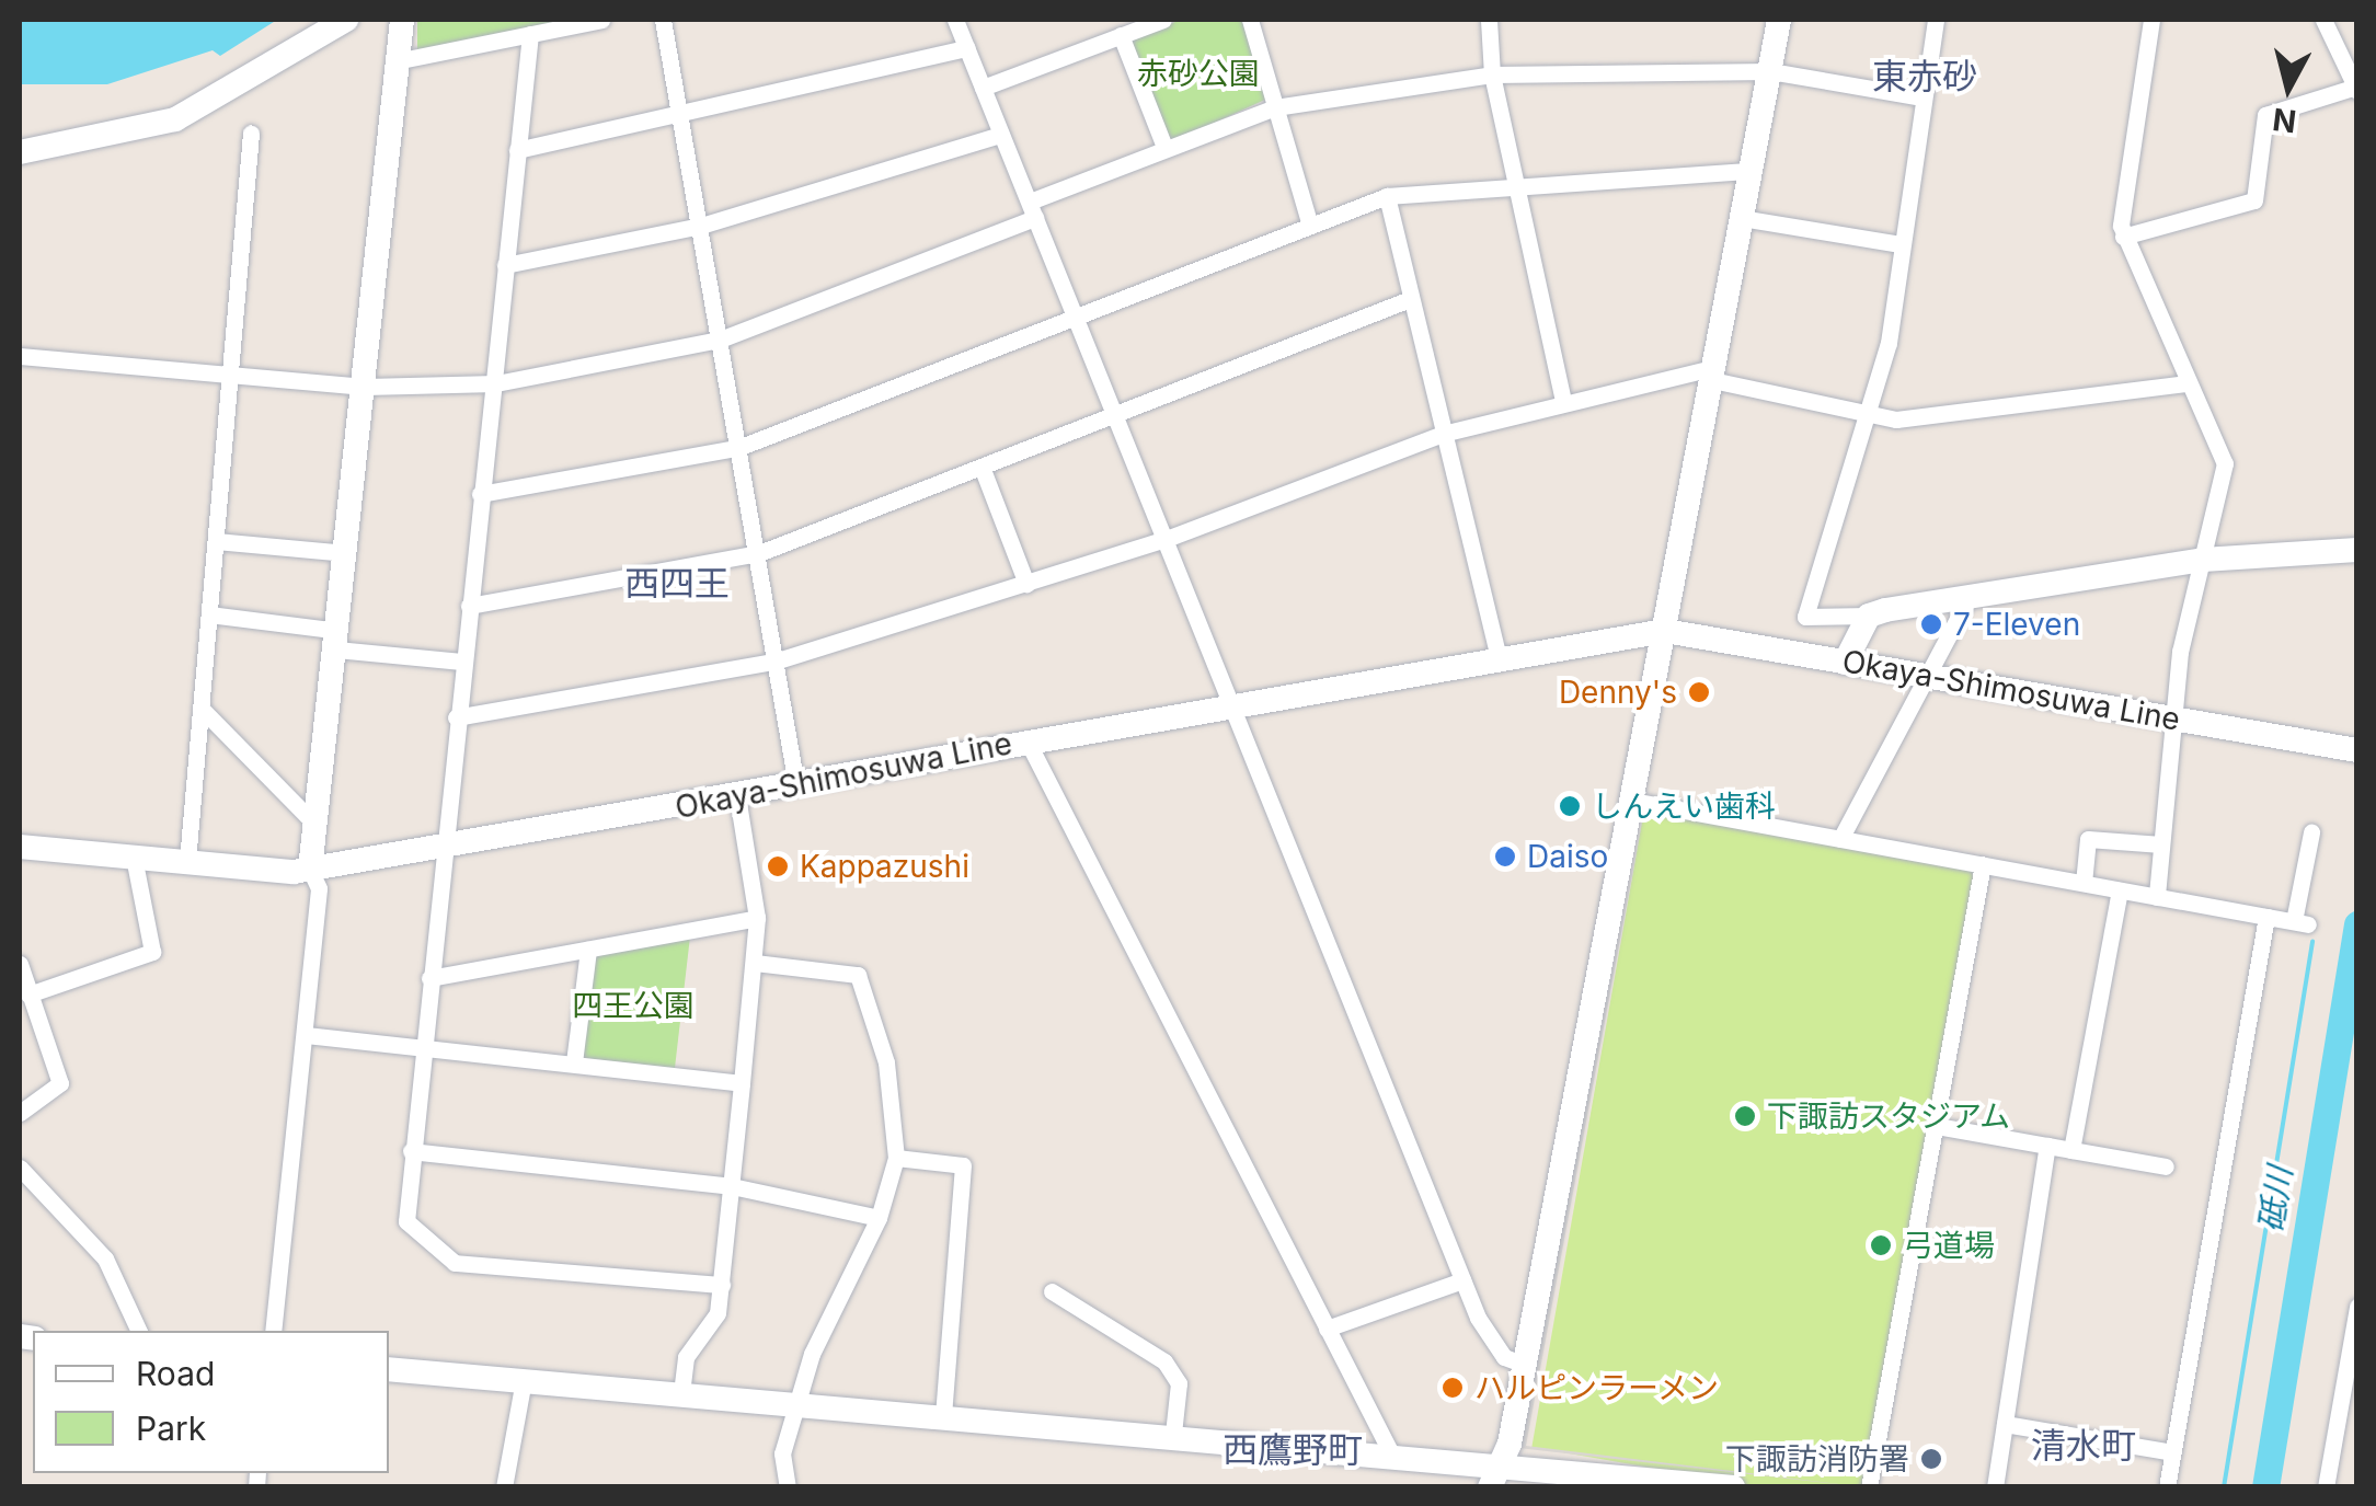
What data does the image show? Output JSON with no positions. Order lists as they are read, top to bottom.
{
  "streets": {
    "street": ["Okaya-Shimosuwa Line"]
  },
  "districts": [
    "東赤砂",
    "西四王",
    "清水町",
    "西鷹野町"
  ],
  "water": ["砥川"],
  "parks": ["赤砂公園", "四王公園"],
  "places": [
    "7-Eleven",
    "Denny's",
    "しんえい歯科",
    "Daiso",
    "Kappazushi",
    "下諏訪スタジアム",
    "弓道場",
    "ハルピンラーメン",
    "下諏訪消防署"
  ],
  "legend": ["Road", "Park"],
  "north": "bottom"
}
